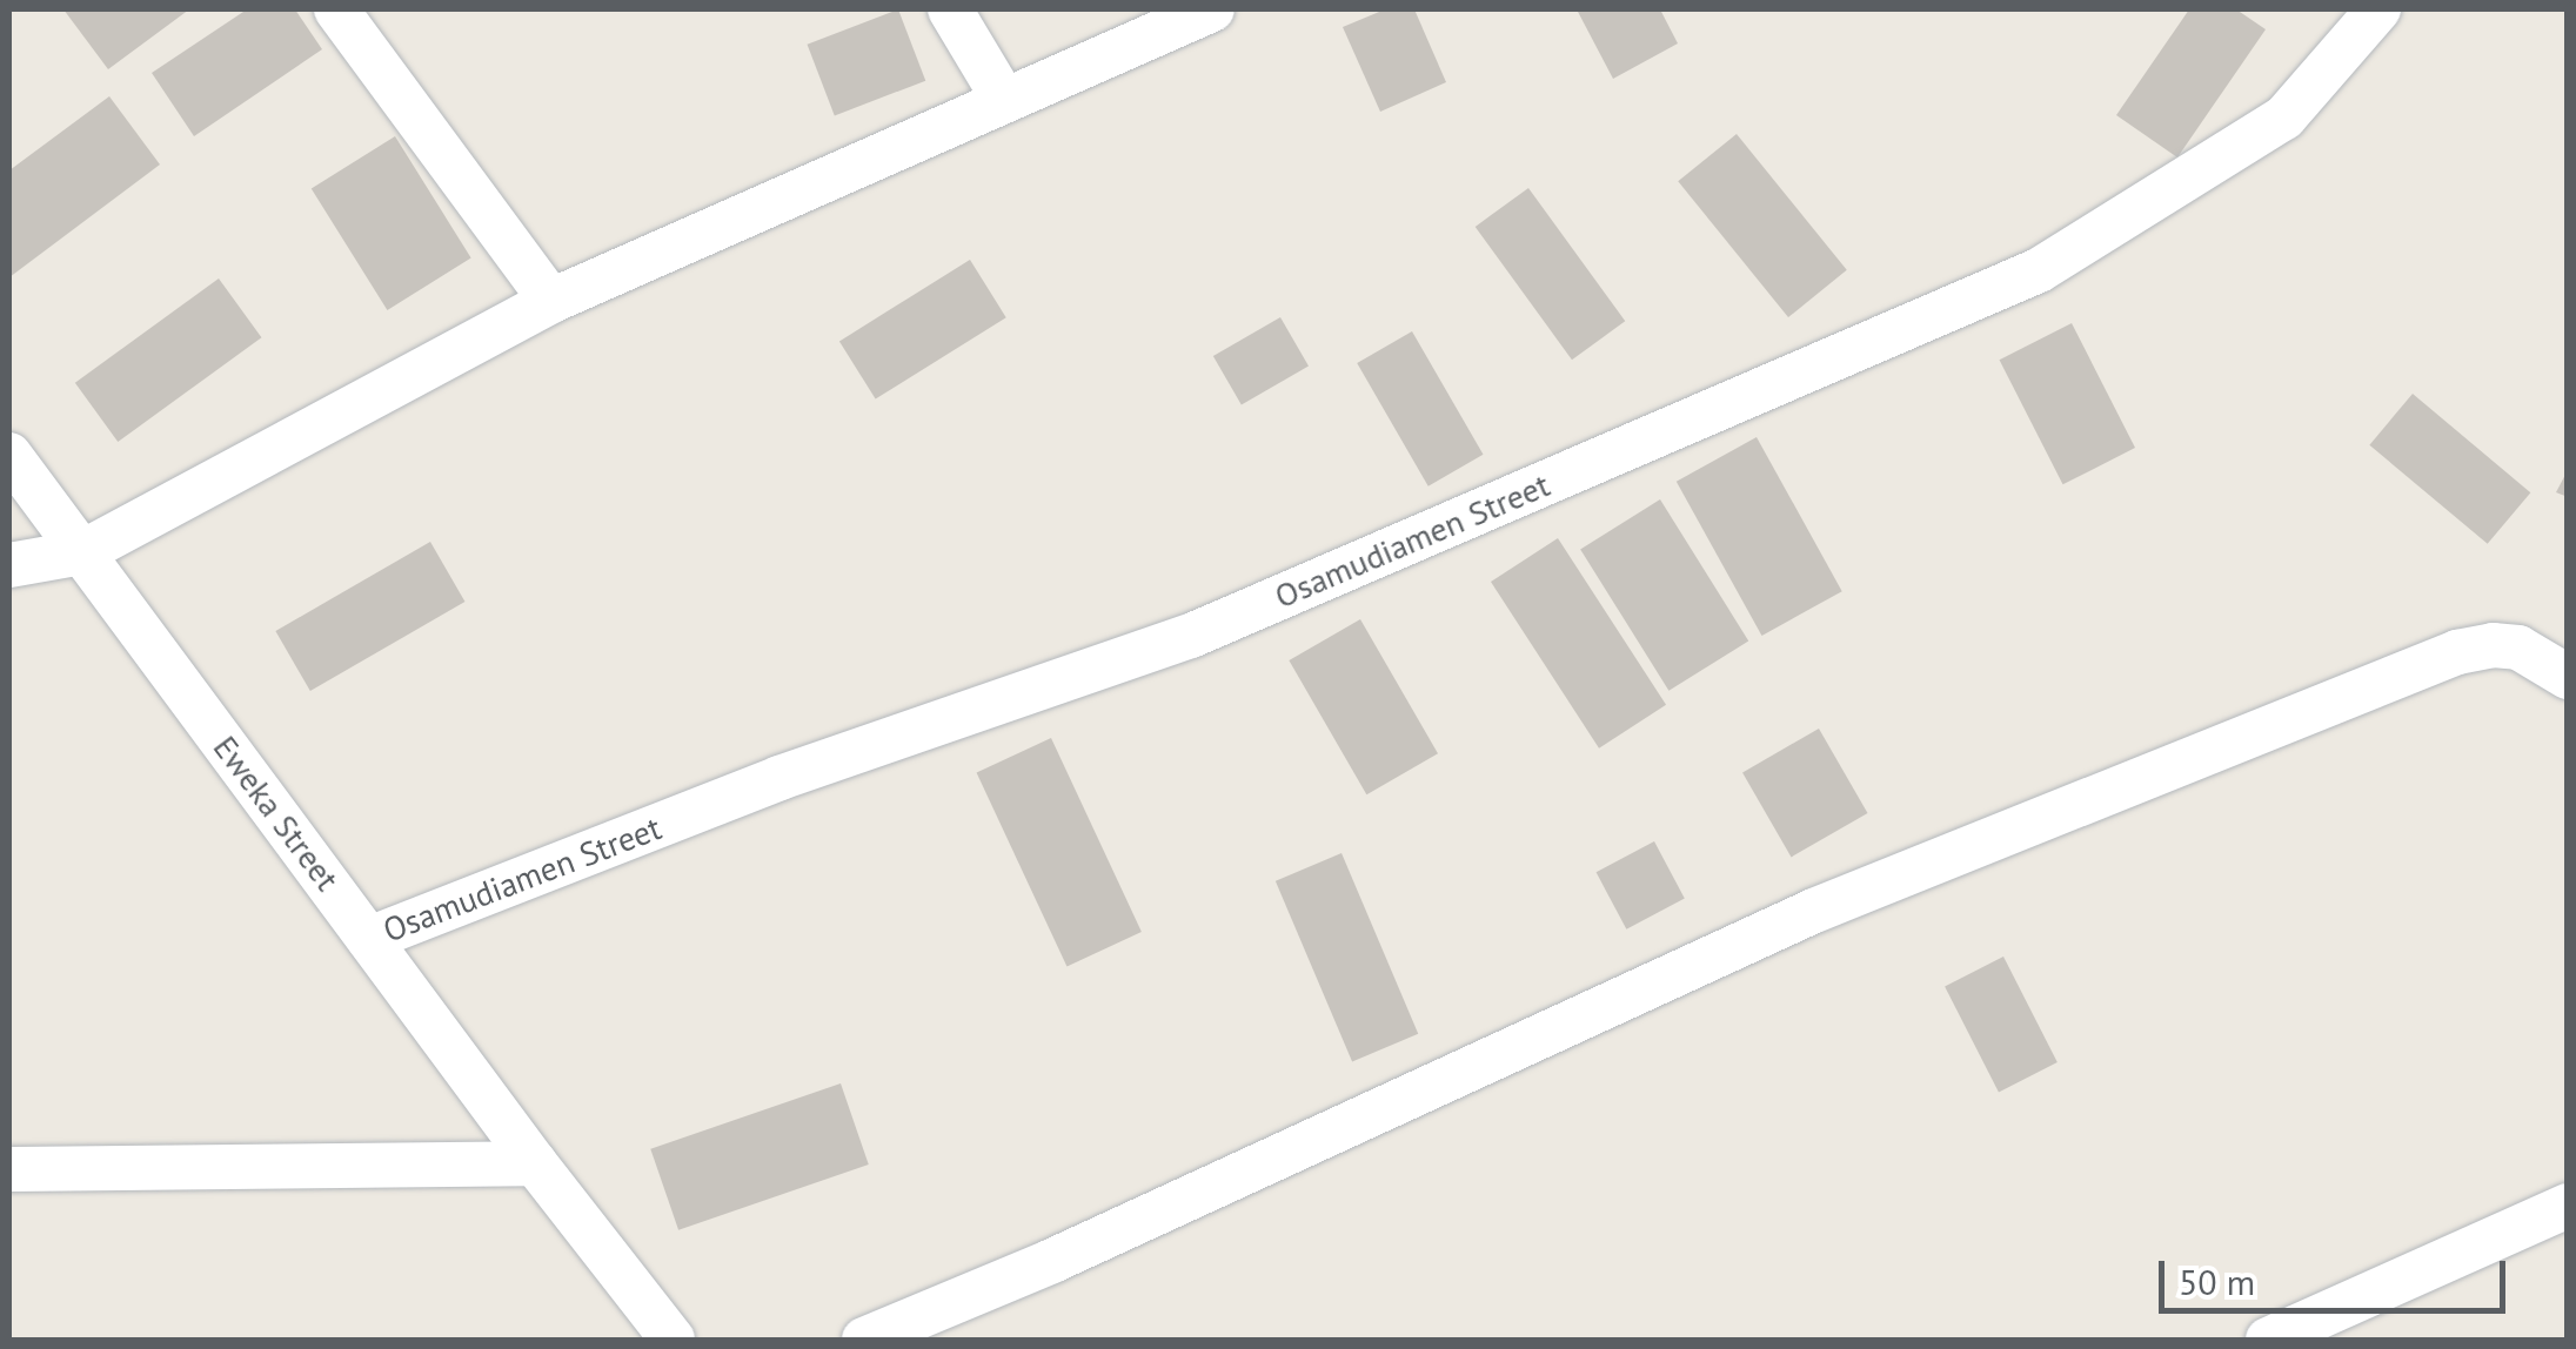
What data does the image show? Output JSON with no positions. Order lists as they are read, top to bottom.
{
  "streets": {
    "street": ["Osamudiamen Street", "Eweka Street"]
  },
  "crossings": [
    ["Osamudiamen Street", "Eweka Street"]
  ],
  "scale_bar": "50 m"
}
